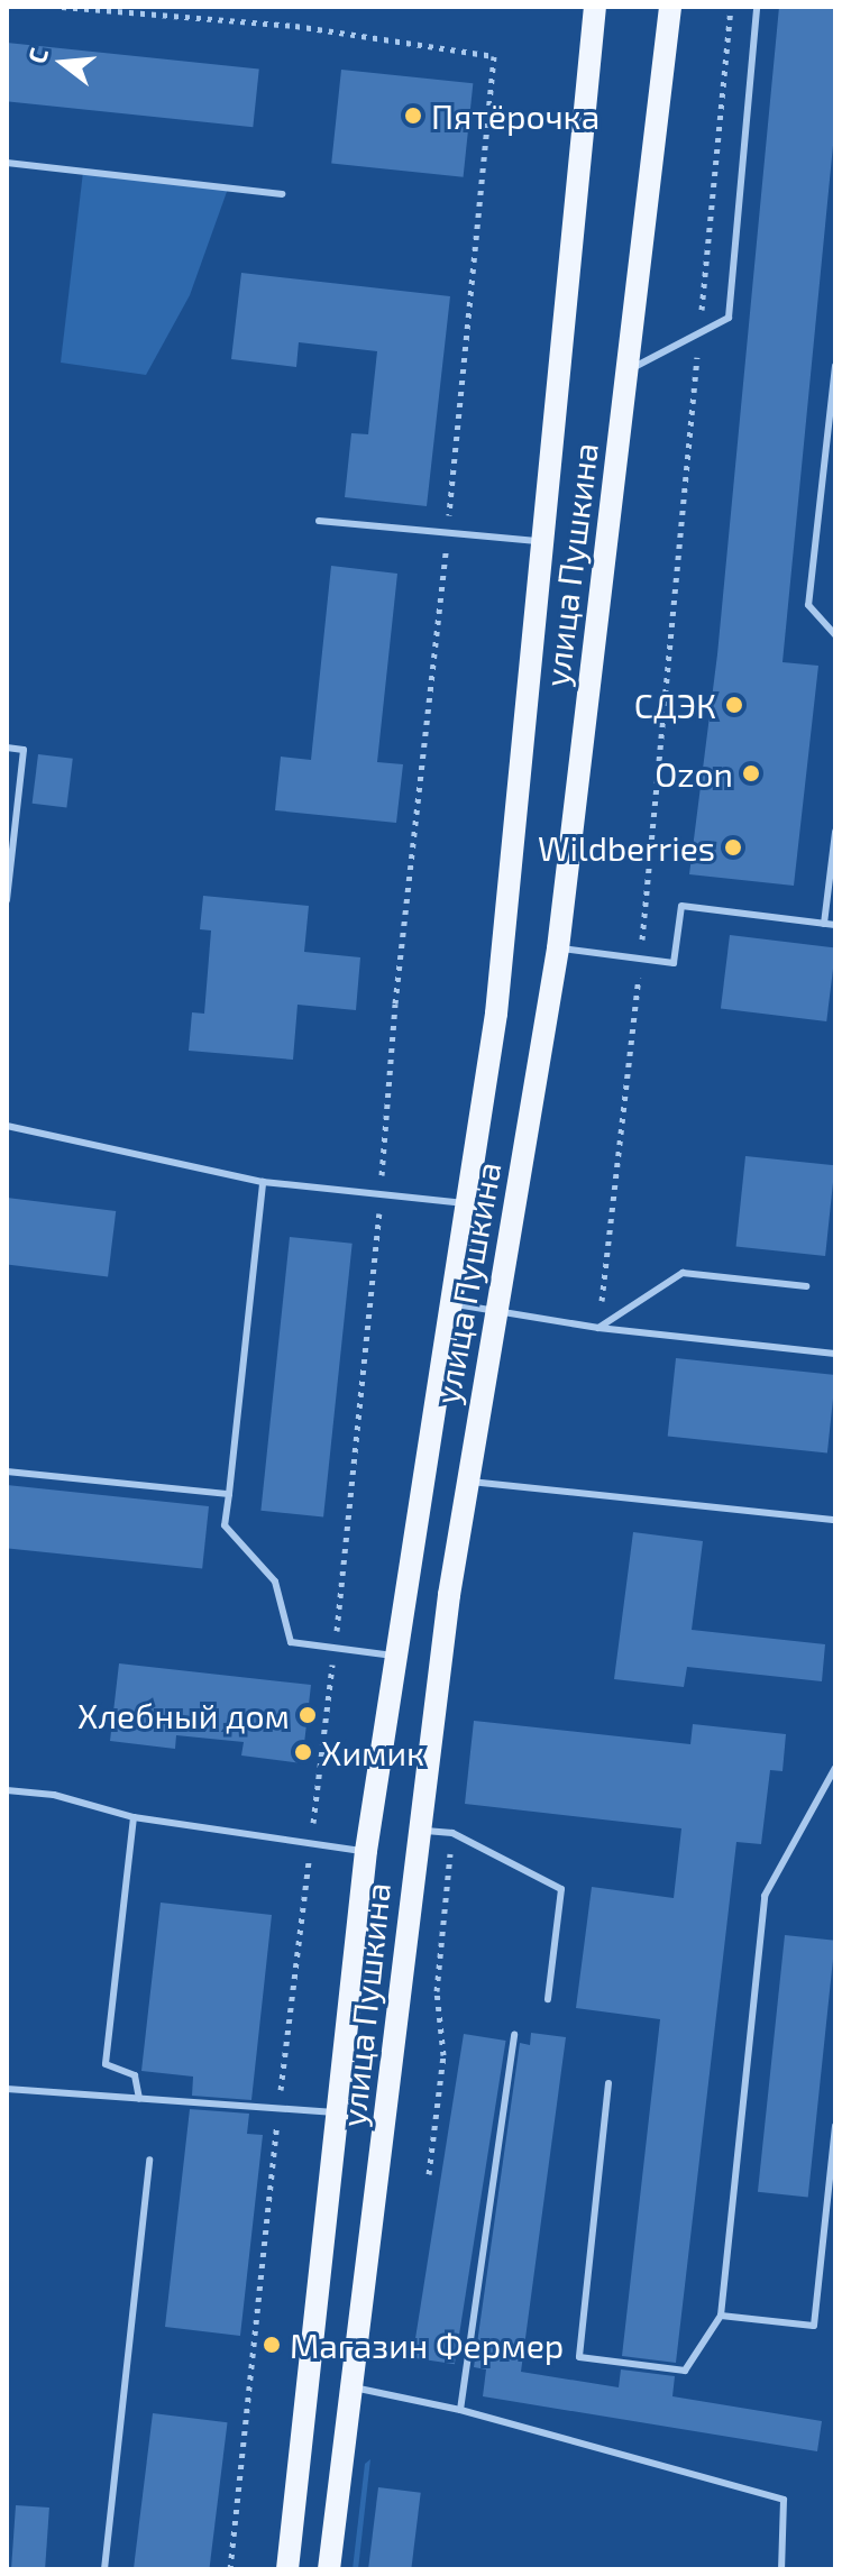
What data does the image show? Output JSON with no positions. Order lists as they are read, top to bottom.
{
  "streets": {
    "main road": ["улица Пушкина"]
  },
  "places": [
    "Пятёрочка",
    "СДЭК",
    "Ozon",
    "Wildberries",
    "Хлебный дом",
    "Химик",
    "Магазин Фермер"
  ],
  "north": "left"
}
